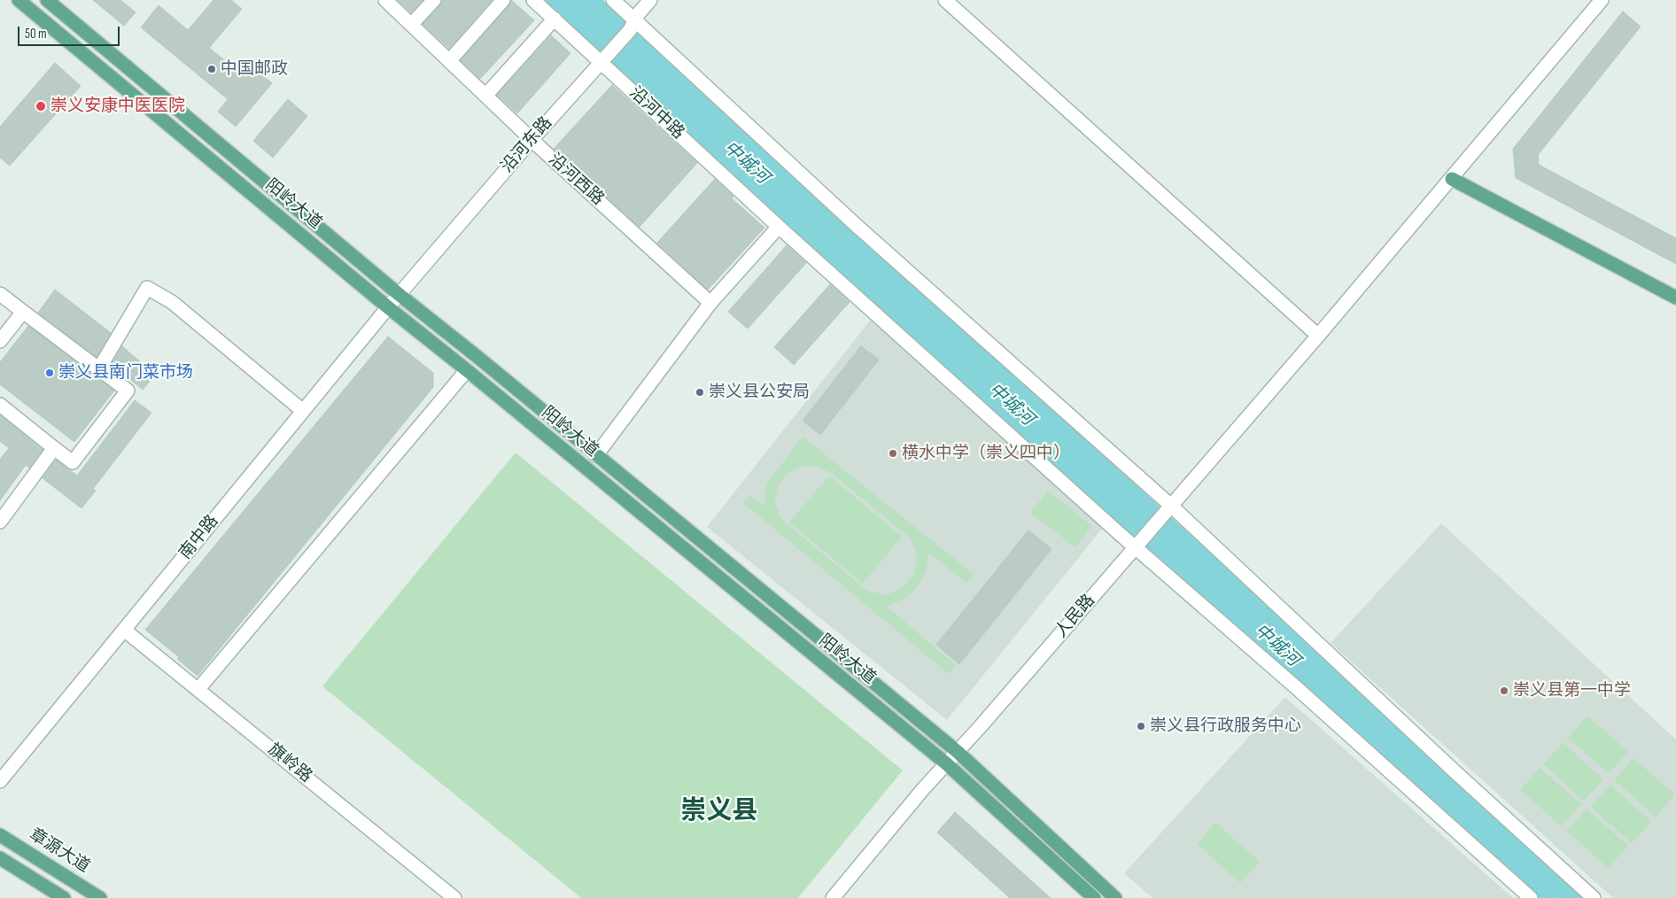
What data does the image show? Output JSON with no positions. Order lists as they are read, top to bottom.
{
  "streets": {
    "main road": ["阳岭大道", "章源大道"],
    "street": [
      "沿河中路",
      "沿河东路",
      "沿河西路",
      "南中路",
      "人民路",
      "旗岭路"
    ]
  },
  "crossings": [
    ["沿河中路", "沿河东路"],
    ["沿河中路", "人民路"],
    ["沿河东路", "沿河西路"],
    ["沿河东路", "阳岭大道"],
    ["沿河东路", "南中路"],
    ["阳岭大道", "南中路"],
    ["阳岭大道", "人民路"],
    ["南中路", "旗岭路"]
  ],
  "districts": ["崇义县"],
  "water": ["中城河"],
  "places": [
    "中国邮政",
    "崇义安康中医医院",
    "崇义县南门菜市场",
    "崇义县公安局",
    "横水中学（崇义四中）",
    "崇义县第一中学",
    "崇义县行政服务中心"
  ],
  "scale_bar": "50 m"
}
